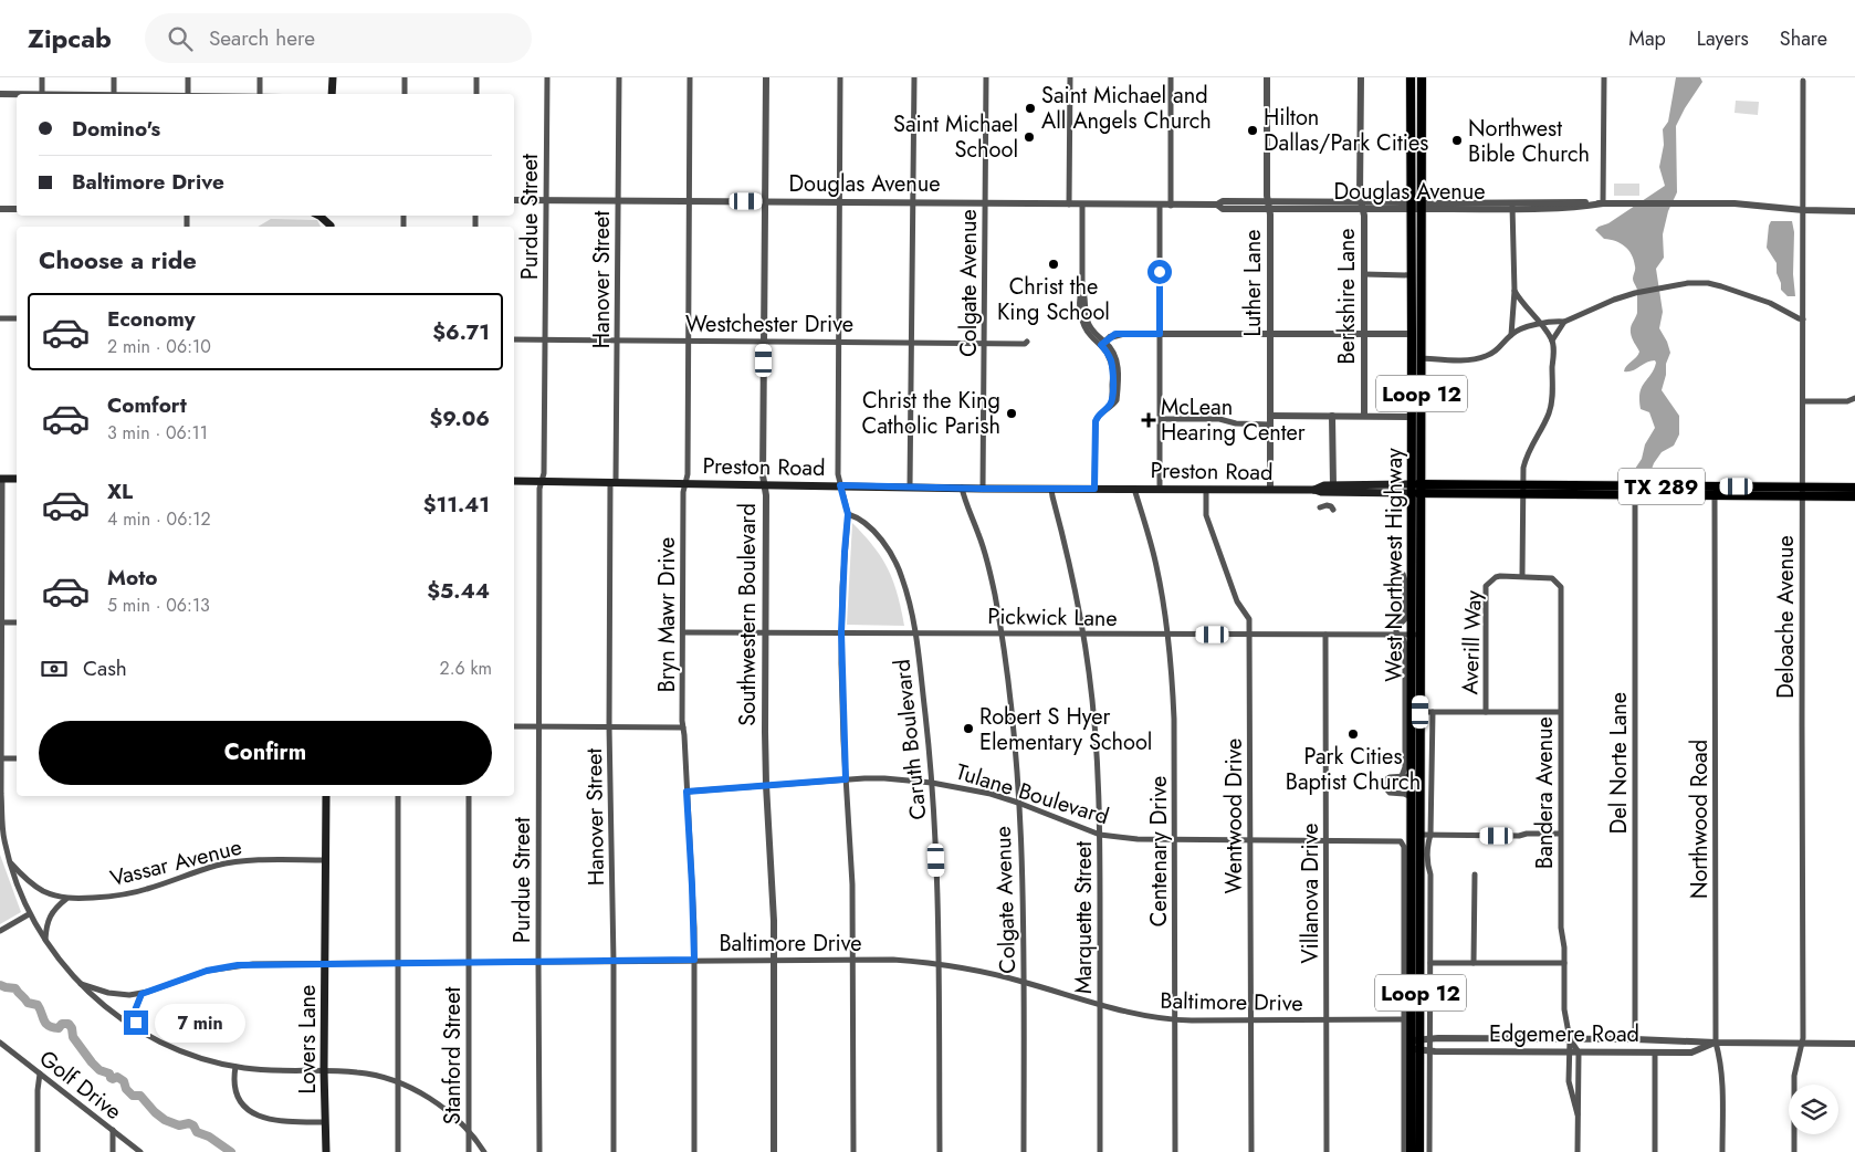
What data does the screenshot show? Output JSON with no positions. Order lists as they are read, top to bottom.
{
  "streets": {
    "main road": [
      "Loop 12",
      "Preston Road",
      "TX 289",
      "West Northwest Highway",
      "Lovers Lane"
    ],
    "street": [
      "Douglas Avenue",
      "Purdue Street",
      "Hanover Street",
      "Colgate Avenue",
      "Luther Lane",
      "Berkshire Lane",
      "Westchester Drive",
      "Bryn Mawr Drive",
      "Southwestern Boulevard",
      "Pickwick Lane",
      "Deloache Avenue",
      "Averill Way",
      "Caruth Boulevard",
      "Del Norte Lane",
      "Bandera Avenue",
      "Tulane Boulevard",
      "Wentwood Drive",
      "Northwood Road",
      "Centenary Drive",
      "Vassar Avenue",
      "Villanova Drive",
      "Marquette Street",
      "Baltimore Drive",
      "Edgemere Road",
      "Stanford Street",
      "Golf Drive"
    ]
  },
  "crossings": [
    ["Douglas Avenue", "Purdue Street"],
    ["Douglas Avenue", "Hanover Street"],
    ["Douglas Avenue", "Colgate Avenue"],
    ["Douglas Avenue", "Luther Lane"],
    ["Douglas Avenue", "Berkshire Lane"],
    ["Douglas Avenue", "West Northwest Highway"],
    ["Douglas Avenue", "Bryn Mawr Drive"],
    ["Douglas Avenue", "Southwestern Boulevard"],
    ["Douglas Avenue", "Deloache Avenue"],
    ["Purdue Street", "Westchester Drive"],
    ["Purdue Street", "Preston Road"],
    ["Purdue Street", "Baltimore Drive"],
    ["Hanover Street", "Westchester Drive"],
    ["Hanover Street", "Preston Road"],
    ["Hanover Street", "Baltimore Drive"],
    ["Colgate Avenue", "Westchester Drive"],
    ["Colgate Avenue", "Preston Road"],
    ["Colgate Avenue", "Pickwick Lane"],
    ["Colgate Avenue", "Tulane Boulevard"],
    ["Colgate Avenue", "Baltimore Drive"],
    ["Luther Lane", "Preston Road"],
    ["Westchester Drive", "Bryn Mawr Drive"],
    ["Westchester Drive", "Southwestern Boulevard"],
    ["Preston Road", "West Northwest Highway"],
    ["Preston Road", "Bryn Mawr Drive"],
    ["Preston Road", "Southwestern Boulevard"],
    ["Preston Road", "Deloache Avenue"],
    ["Preston Road", "Del Norte Lane"],
    ["Preston Road", "Wentwood Drive"],
    ["Preston Road", "Northwood Road"],
    ["Preston Road", "Centenary Drive"],
    ["Preston Road", "Marquette Street"],
    ["West Northwest Highway", "Pickwick Lane"],
    ["West Northwest Highway", "Edgemere Road"],
    ["Bryn Mawr Drive", "Pickwick Lane"],
    ["Bryn Mawr Drive", "Tulane Boulevard"],
    ["Bryn Mawr Drive", "Baltimore Drive"],
    ["Southwestern Boulevard", "Pickwick Lane"],
    ["Southwestern Boulevard", "Tulane Boulevard"],
    ["Southwestern Boulevard", "Baltimore Drive"],
    ["Pickwick Lane", "Caruth Boulevard"],
    ["Pickwick Lane", "Wentwood Drive"],
    ["Pickwick Lane", "Centenary Drive"],
    ["Pickwick Lane", "Villanova Drive"],
    ["Pickwick Lane", "Marquette Street"],
    ["Deloache Avenue", "Edgemere Road"],
    ["Averill Way", "Bandera Avenue"],
    ["Caruth Boulevard", "Tulane Boulevard"],
    ["Caruth Boulevard", "Baltimore Drive"],
    ["Del Norte Lane", "Edgemere Road"],
    ["Bandera Avenue", "Edgemere Road"],
    ["Tulane Boulevard", "Wentwood Drive"],
    ["Tulane Boulevard", "Centenary Drive"],
    ["Tulane Boulevard", "Villanova Drive"],
    ["Tulane Boulevard", "Marquette Street"],
    ["Tulane Boulevard", "Baltimore Drive"],
    ["Wentwood Drive", "Baltimore Drive"],
    ["Northwood Road", "Edgemere Road"],
    ["Centenary Drive", "Baltimore Drive"],
    ["Vassar Avenue", "Lovers Lane"],
    ["Villanova Drive", "Baltimore Drive"],
    ["Marquette Street", "Baltimore Drive"],
    ["Baltimore Drive", "Lovers Lane"],
    ["Baltimore Drive", "Stanford Street"]
  ],
  "places": {
    "other": [
      "Saint Michael and All Angels Church",
      "Hilton Dallas/Park Cities",
      "Saint Michael School",
      "Northwest Bible Church",
      "Christ the King School",
      "Christ the King Catholic Parish",
      "Robert S Hyer Elementary School",
      "Park Cities Baptist Church"
    ],
    "health": ["McLean Hearing Center"]
  },
  "page": {
    "header": "Zipcab",
    "search": "Search here",
    "nav": ["Map", "Layers", "Share"],
    "banner": ["Domino's", "Baltimore Drive"],
    "heading": "Choose a ride",
    "list": [
      {
        "name": "Economy",
        "note": "2 min · 06:10",
        "value": "$6.71"
      },
      {
        "name": "Comfort",
        "note": "3 min · 06:11",
        "value": "$9.06"
      },
      {
        "name": "XL",
        "note": "4 min · 06:12",
        "value": "$11.41"
      },
      {
        "name": "Moto",
        "note": "5 min · 06:13",
        "value": "$5.44"
      }
    ],
    "pay": ["Cash", "2.6 km"],
    "buttons": "Confirm",
    "bubble": "7 min"
  }
}
